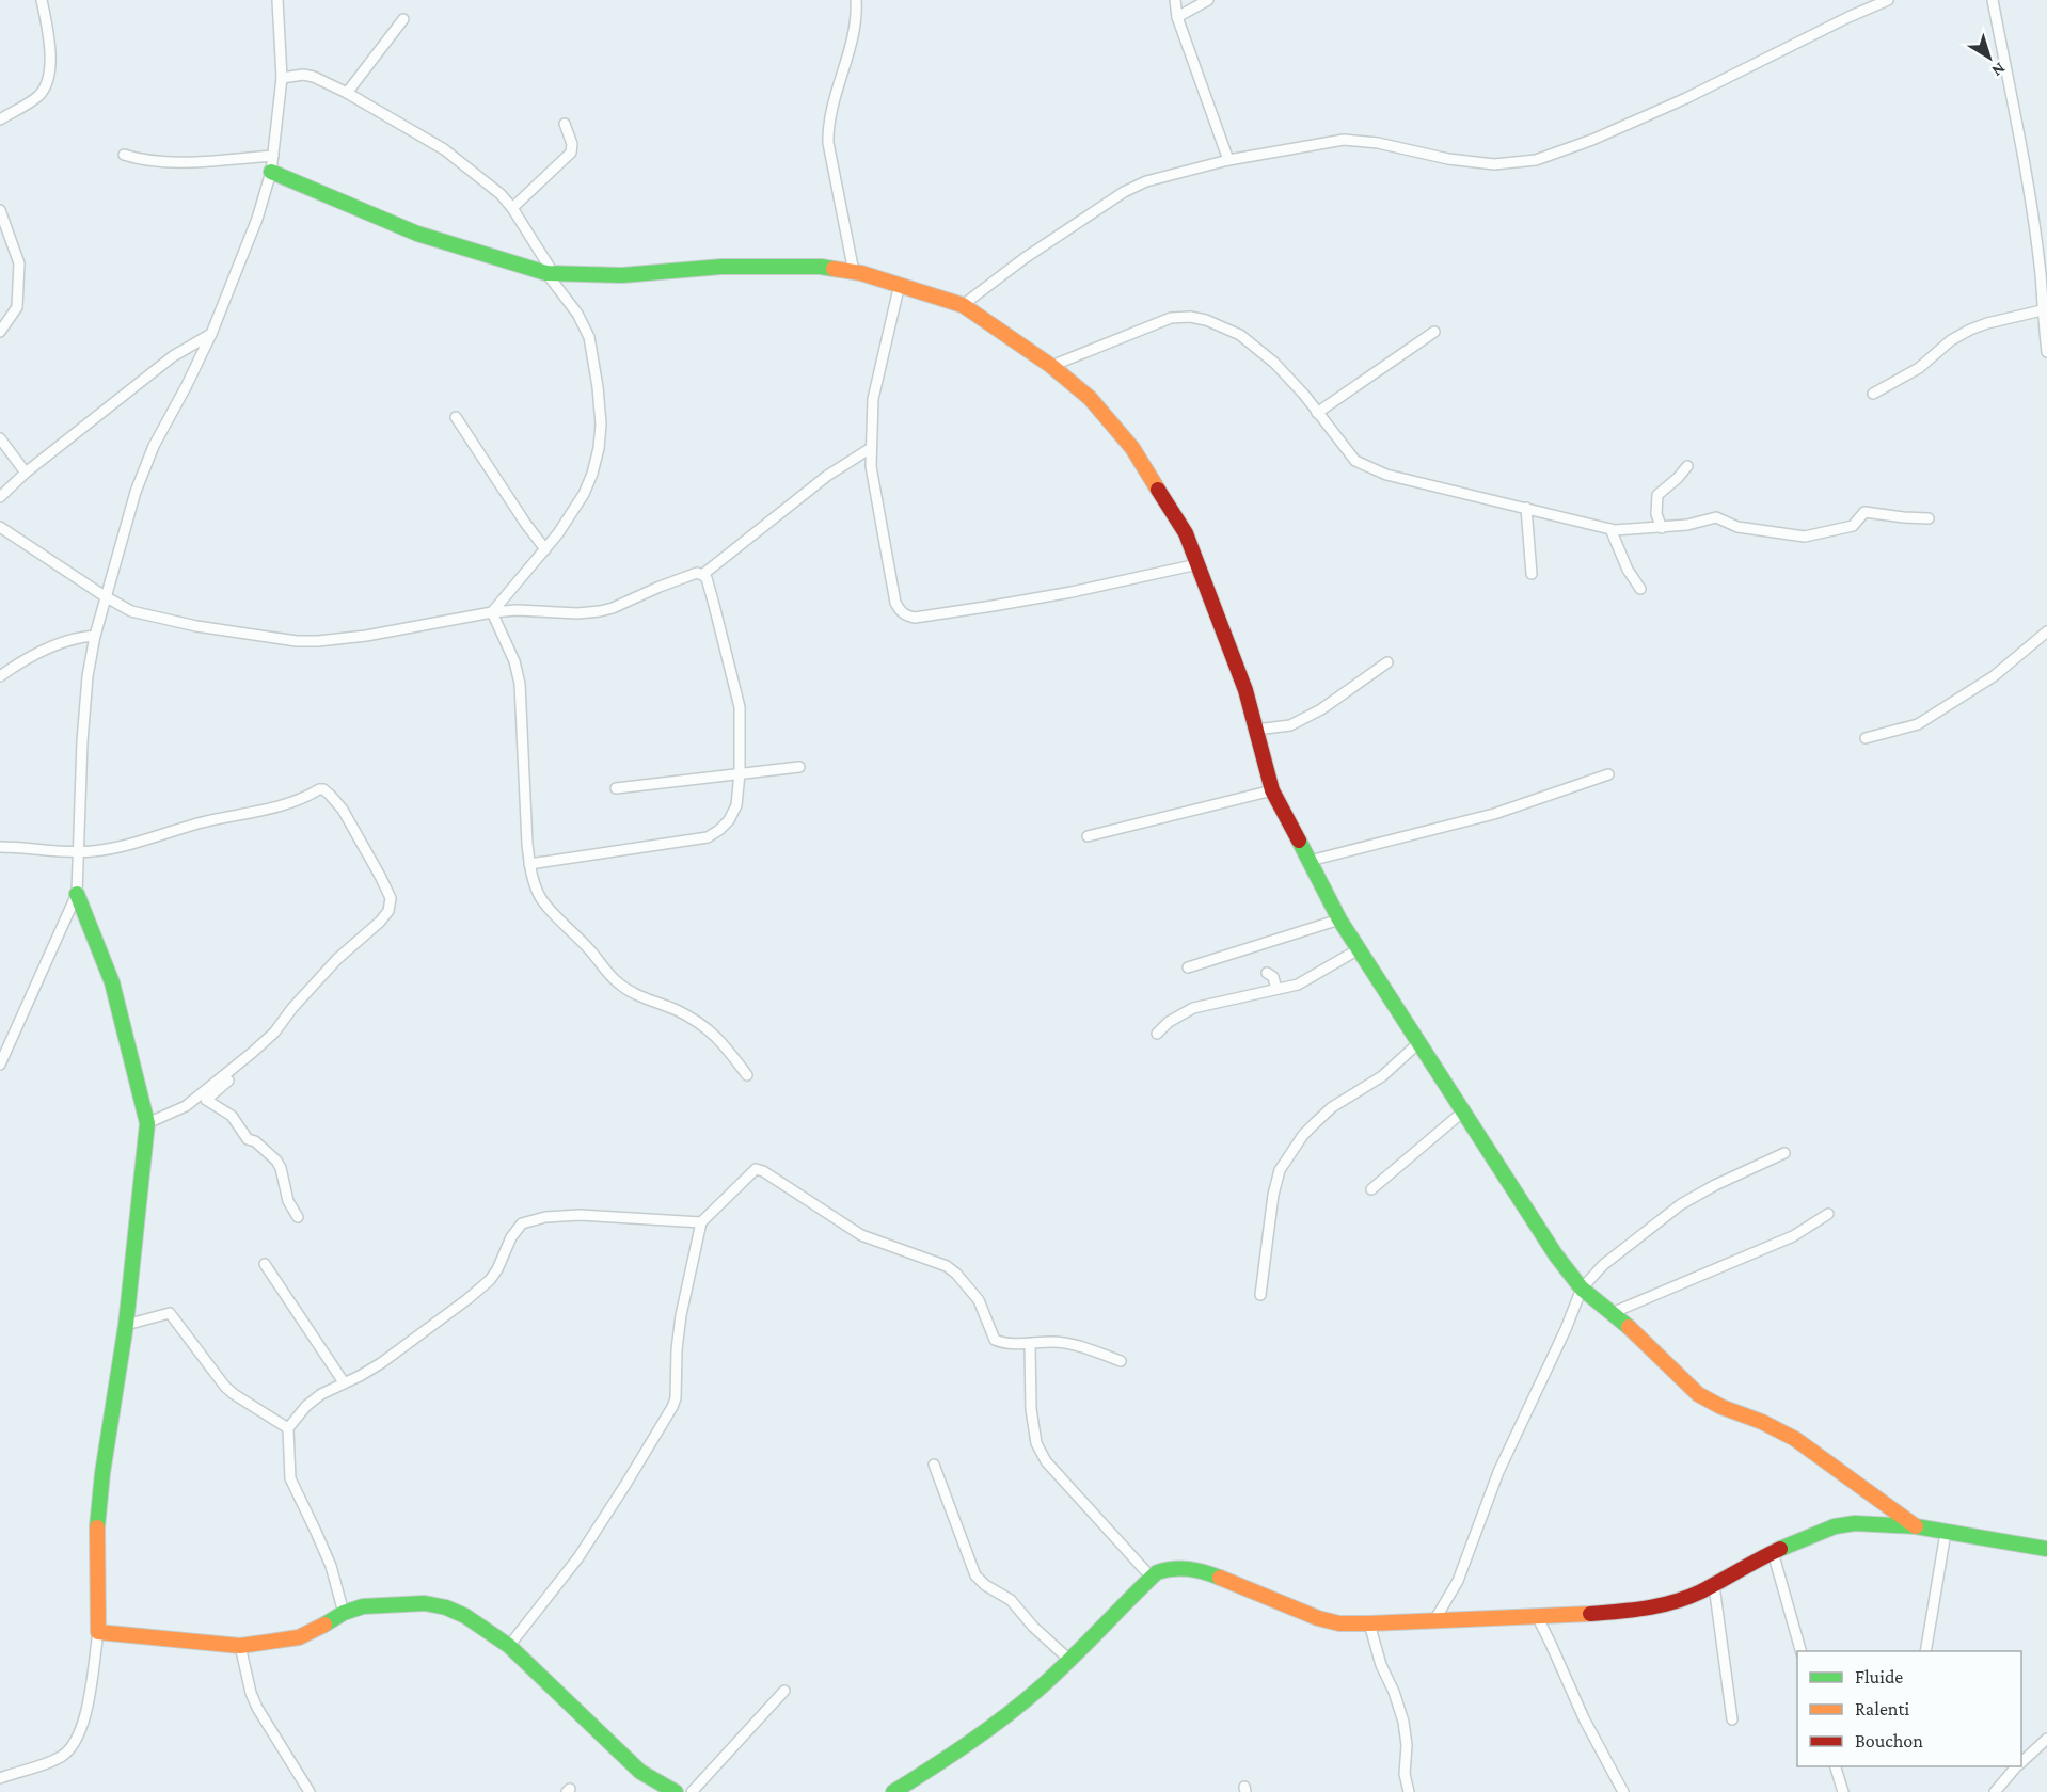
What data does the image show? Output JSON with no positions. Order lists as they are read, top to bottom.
{
  "legend": ["Fluide", "Ralenti", "Bouchon"],
  "north": "bottom right"
}
